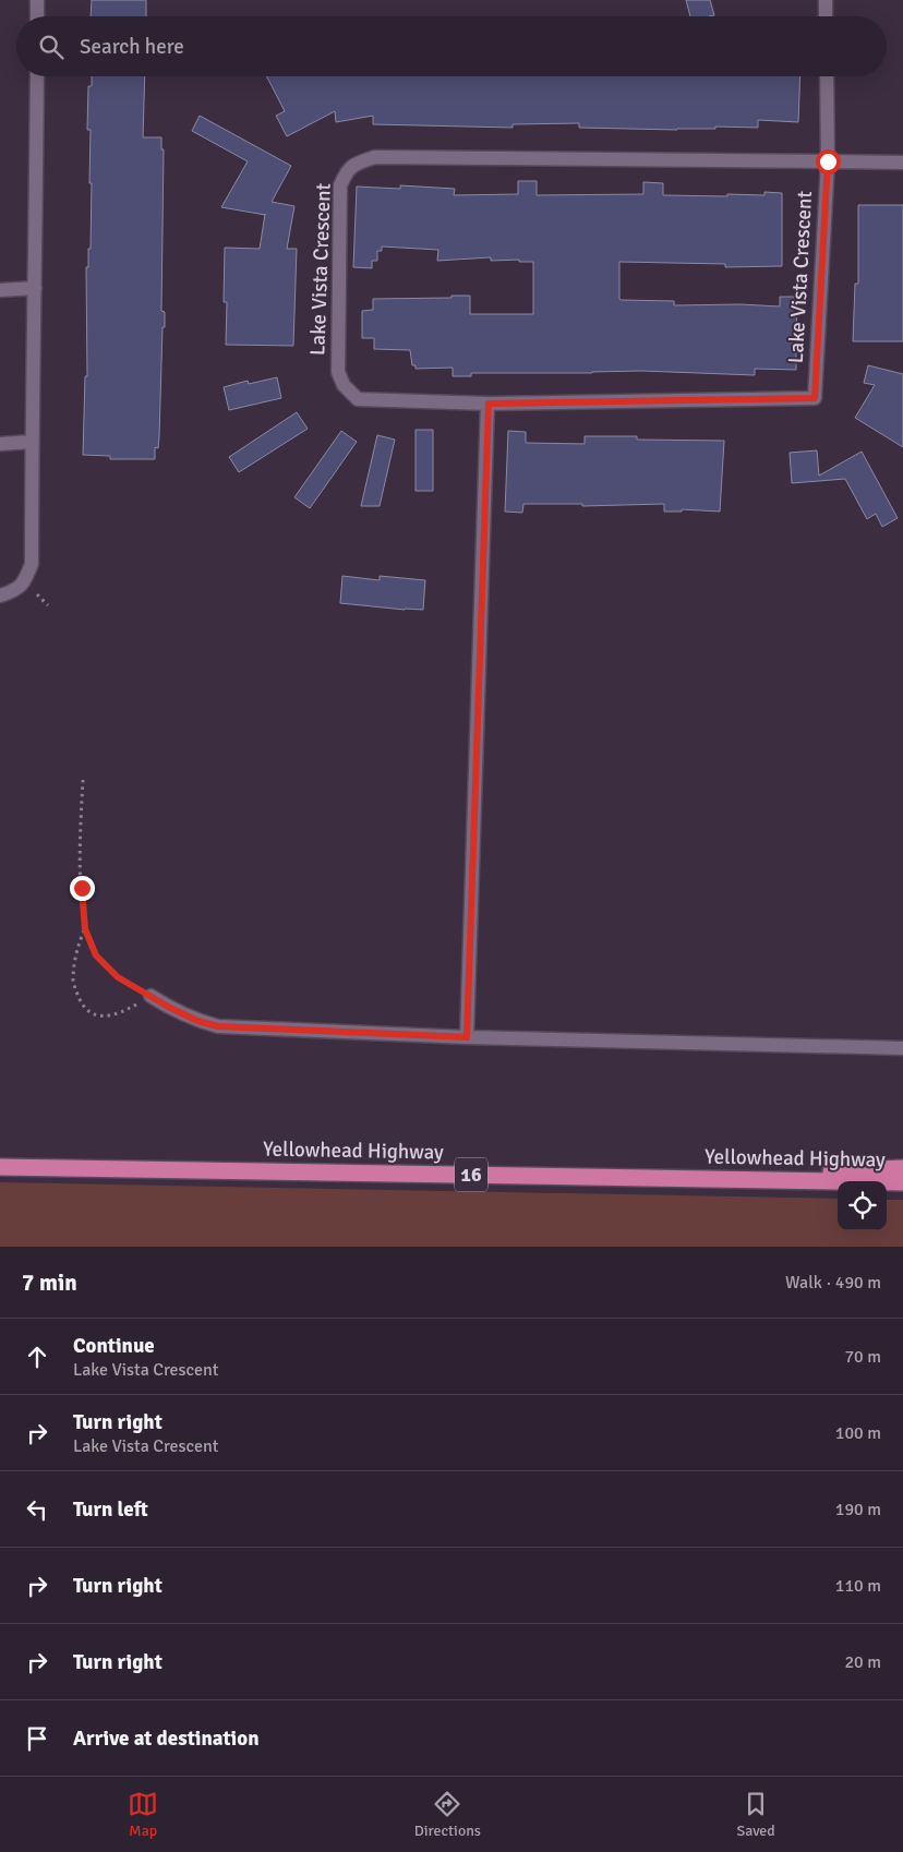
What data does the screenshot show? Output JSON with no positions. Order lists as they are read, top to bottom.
{
  "streets": {
    "highway": ["Yellowhead Highway", "16"],
    "street": ["Lake Vista Crescent"]
  },
  "page": {
    "search": "Search here",
    "heading": ["7 min", "Walk · 490 m"],
    "list": [
      ["Continue", "Lake Vista Crescent", "70 m"],
      ["Turn right", "Lake Vista Crescent", "100 m"],
      ["Turn left", "190 m"],
      ["Turn right", "110 m"],
      ["Turn right", "20 m"],
      "Arrive at destination"
    ],
    "nav": ["Map", "Directions", "Saved"]
  }
}
